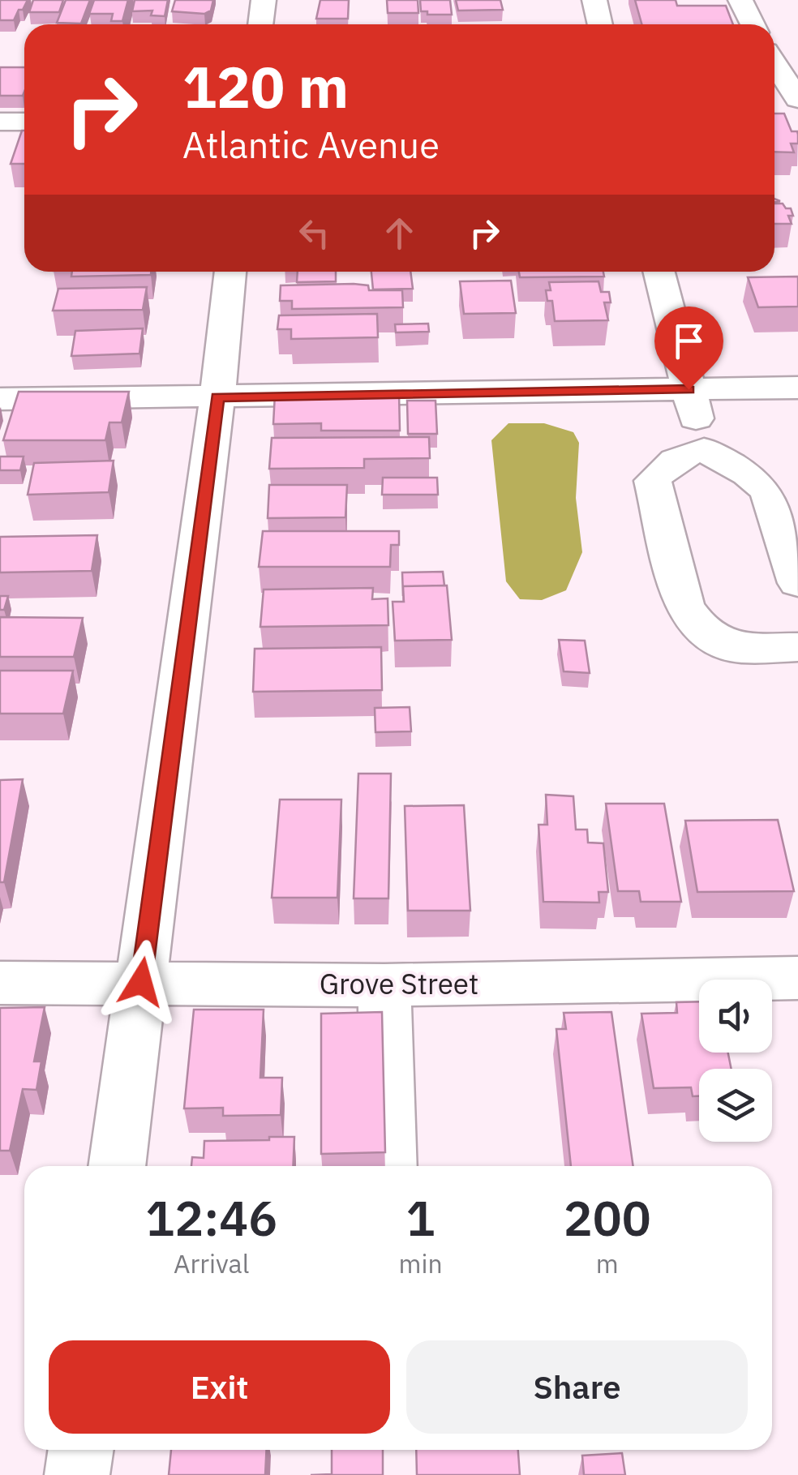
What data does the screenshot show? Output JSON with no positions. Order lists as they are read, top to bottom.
{
  "streets": {
    "street": ["Grove Street"]
  },
  "page": {
    "turn": ["120 m", "Atlantic Avenue"],
    "eta": [
      "12:46",
      "Arrival",
      "1",
      "min",
      "200",
      "m"
    ],
    "buttons": ["Exit", "Share"]
  }
}
